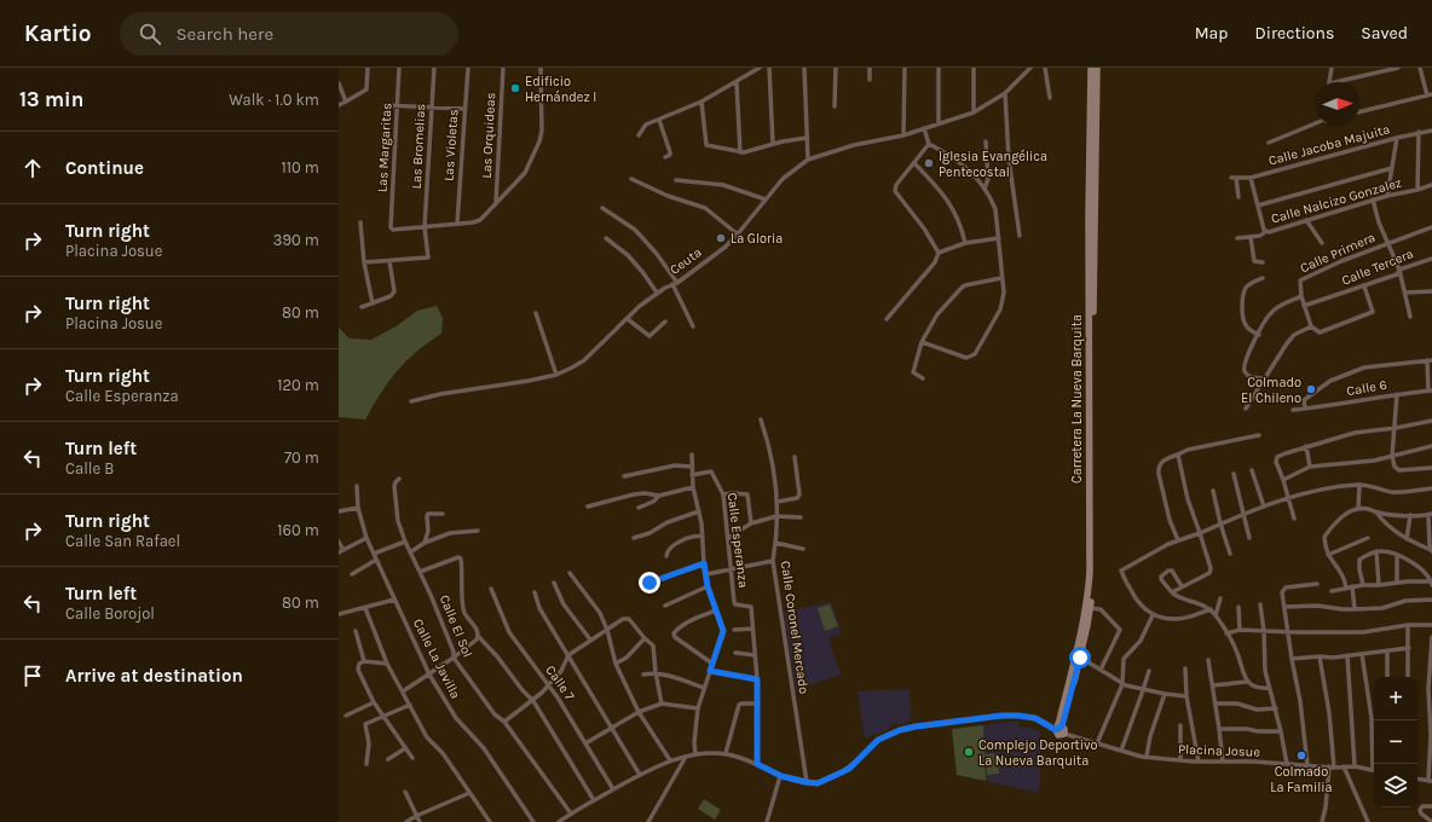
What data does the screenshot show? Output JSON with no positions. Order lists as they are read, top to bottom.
{
  "streets": {
    "street": [
      "Las Orquideas",
      "Las Violetas",
      "Calle Jacoba Majuita",
      "Las Bromelias",
      "Las Margaritas",
      "Calle Nalcizo Gonzalez",
      "Calle Primera",
      "Ceuta",
      "Calle Tercera",
      "Calle 6",
      "Carretera La Nueva Barquita",
      "Calle Esperanza",
      "Calle El Sol",
      "Calle Coronel Mercado",
      "Calle La Javilla",
      "Calle 7",
      "Placina Josue"
    ]
  },
  "crossings": [
    ["Las Bromelias", "Las Margaritas"],
    ["Carretera La Nueva Barquita", "Placina Josue"],
    ["Calle Esperanza", "Placina Josue"],
    ["Calle El Sol", "Placina Josue"],
    ["Calle Coronel Mercado", "Placina Josue"],
    ["Calle 7", "Placina Josue"]
  ],
  "places": [
    "Edificio Hernández I",
    "Iglesia Evangélica Pentecostal",
    "La Gloria",
    "Colmado El Chileno",
    "Complejo Deportivo La Nueva Barquita",
    "Colmado La Familia"
  ],
  "north": "right",
  "page": {
    "header": "Kartio",
    "search": "Search here",
    "nav": ["Map", "Directions", "Saved"],
    "heading": ["13 min", "Walk · 1.0 km"],
    "list": [
      ["Continue", "110 m"],
      ["Turn right", "Placina Josue", "390 m"],
      ["Turn right", "Placina Josue", "80 m"],
      ["Turn right", "Calle Esperanza", "120 m"],
      ["Turn left", "Calle B", "70 m"],
      ["Turn right", "Calle San Rafael", "160 m"],
      ["Turn left", "Calle Borojol", "80 m"],
      "Arrive at destination"
    ],
    "map_buttons": ["+", "−"]
  }
}
